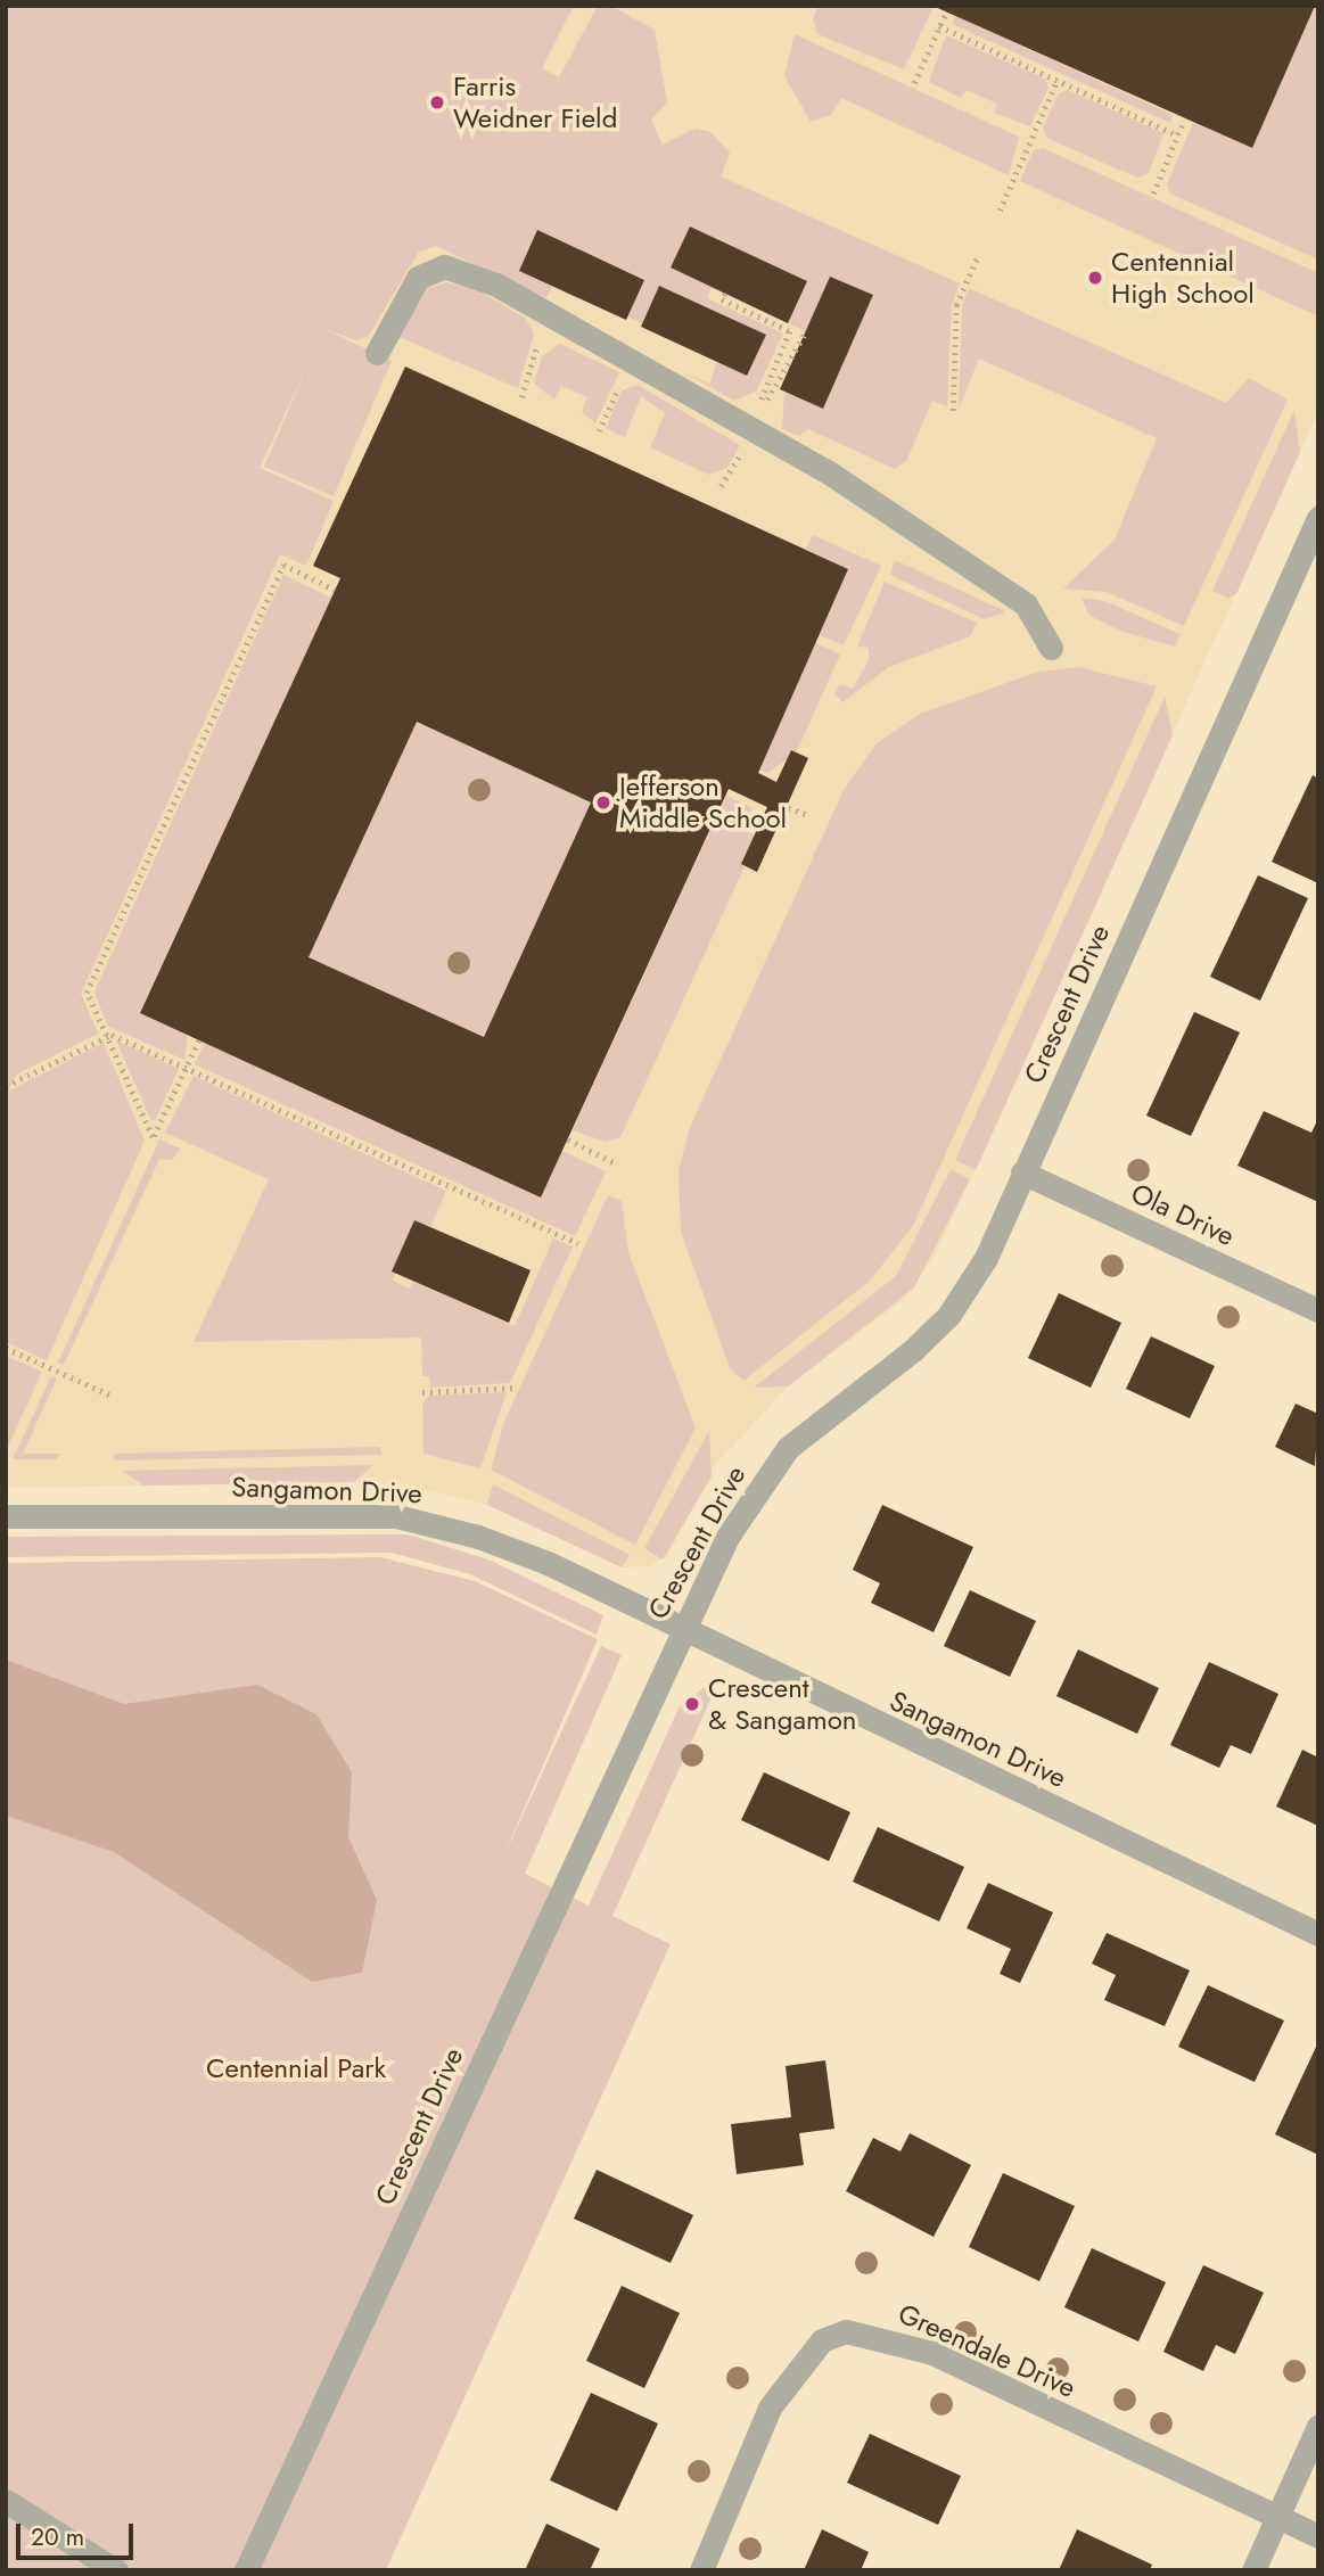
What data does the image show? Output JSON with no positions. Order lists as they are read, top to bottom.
{
  "streets": {
    "street": [
      "Crescent Drive",
      "Ola Drive",
      "Sangamon Drive",
      "Greendale Drive"
    ]
  },
  "crossings": [
    ["Crescent Drive", "Ola Drive"],
    ["Crescent Drive", "Sangamon Drive"]
  ],
  "parks": ["Centennial Park"],
  "places": [
    "Farris Weidner Field",
    "Centennial High School",
    "Jefferson Middle School",
    "Crescent & Sangamon"
  ],
  "scale_bar": "20 m"
}
